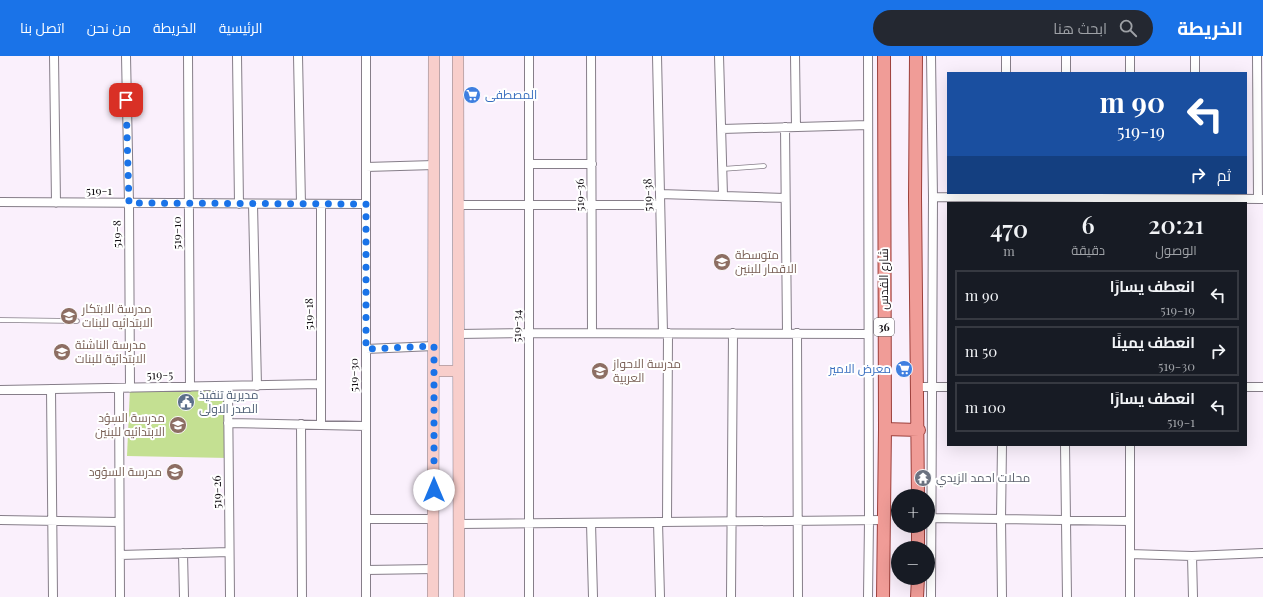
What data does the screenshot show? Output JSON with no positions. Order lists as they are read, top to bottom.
{
  "streets": {
    "main road": ["شارع القدس", "36"],
    "street": [
      "519-1",
      "519-36",
      "519-38",
      "519-10",
      "519-8",
      "519-18",
      "519-34",
      "519-5",
      "519-30",
      "519-26"
    ]
  },
  "crossings": [
    ["519-1", "519-10"],
    ["519-1", "519-8"],
    ["519-1", "519-18"],
    ["519-1", "519-30"],
    ["519-10", "519-5"],
    ["519-8", "519-5"],
    ["519-18", "519-5"],
    ["519-5", "519-26"]
  ],
  "places": {
    "supermarket": ["المصطفى", "معرض الامير"],
    "school or university": [
      "متوسطة الاقمار للبنين",
      "مدرسة الابتكار الابتدائيه للبنات",
      "مدرسة الناشئة الابتدائية للبنات",
      "مدرسة الاحواز العربية",
      "مدرسة السؤد الابتدائيه للبنين",
      "مدرسة السؤود"
    ],
    "public building": ["مديرية تنفيذ الصدر الاولى"],
    "temple": ["محلات احمد الزيدي"]
  },
  "page": {
    "header": "الخريطة",
    "search": "ابحث هنا",
    "nav": [
      "الرئيسية",
      "الخريطة",
      "من نحن",
      "اتصل بنا"
    ],
    "turn": ["90 m", "519-19"],
    "then": "ثم",
    "eta": [
      "20:21",
      "الوصول",
      "6",
      "دقيقة",
      "470",
      "m"
    ],
    "list": [
      {
        "name": "انعطف يسارًا",
        "note": "519-19",
        "value": "90 m"
      },
      {
        "name": "انعطف يمينًا",
        "note": "519-30",
        "value": "50 m"
      },
      {
        "name": "انعطف يسارًا",
        "note": "519-1",
        "value": "100 m"
      }
    ],
    "map_buttons": ["+", "−"]
  }
}
